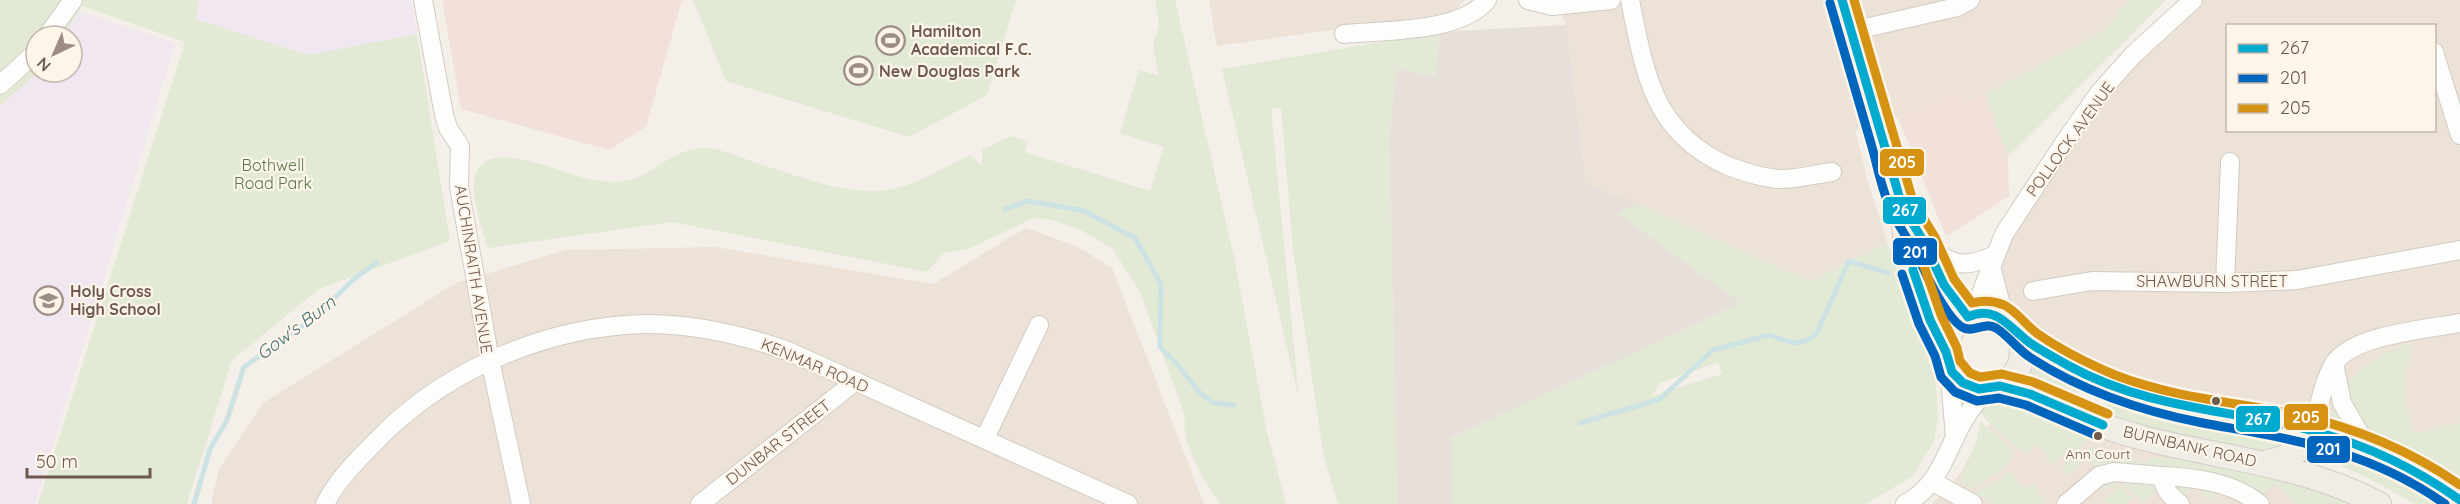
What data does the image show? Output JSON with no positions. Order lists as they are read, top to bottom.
{
  "streets": {
    "main road": ["BURNBANK ROAD"],
    "street": [
      "POLLOCK AVENUE",
      "AUCHINRAITH AVENUE",
      "SHAWBURN STREET",
      "KENMAR ROAD",
      "DUNBAR STREET"
    ]
  },
  "crossings": [
    ["POLLOCK AVENUE", "BURNBANK ROAD"],
    ["AUCHINRAITH AVENUE", "KENMAR ROAD"],
    ["KENMAR ROAD", "DUNBAR STREET"]
  ],
  "water": ["Gow's Burn"],
  "parks": ["Bothwell Road Park"],
  "places": {
    "sports": ["Hamilton Academical F.C.", "New Douglas Park"],
    "school or university": ["Holy Cross High School"],
    "other": ["Ann Court"]
  },
  "lines": ["transit line 267", "transit line 205", "transit line 201"],
  "legend": ["267", "201", "205"],
  "scale_bar": "50 m",
  "north": "bottom left"
}
